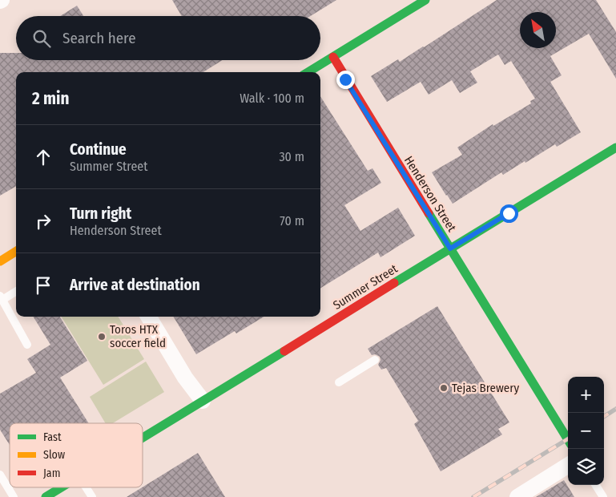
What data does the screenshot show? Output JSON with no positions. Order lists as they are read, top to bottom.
{
  "streets": {
    "street": ["Henderson Street", "Summer Street"]
  },
  "crossings": [
    ["Henderson Street", "Summer Street"]
  ],
  "places": ["Toros HTX soccer field", "Tejas Brewery"],
  "legend": ["Fast", "Slow", "Jam"],
  "north": "top left",
  "page": {
    "search": "Search here",
    "heading": ["2 min", "Walk · 100 m"],
    "list": [
      ["Continue", "Summer Street", "30 m"],
      ["Turn right", "Henderson Street", "70 m"],
      "Arrive at destination"
    ],
    "map_buttons": ["+", "−"]
  }
}
